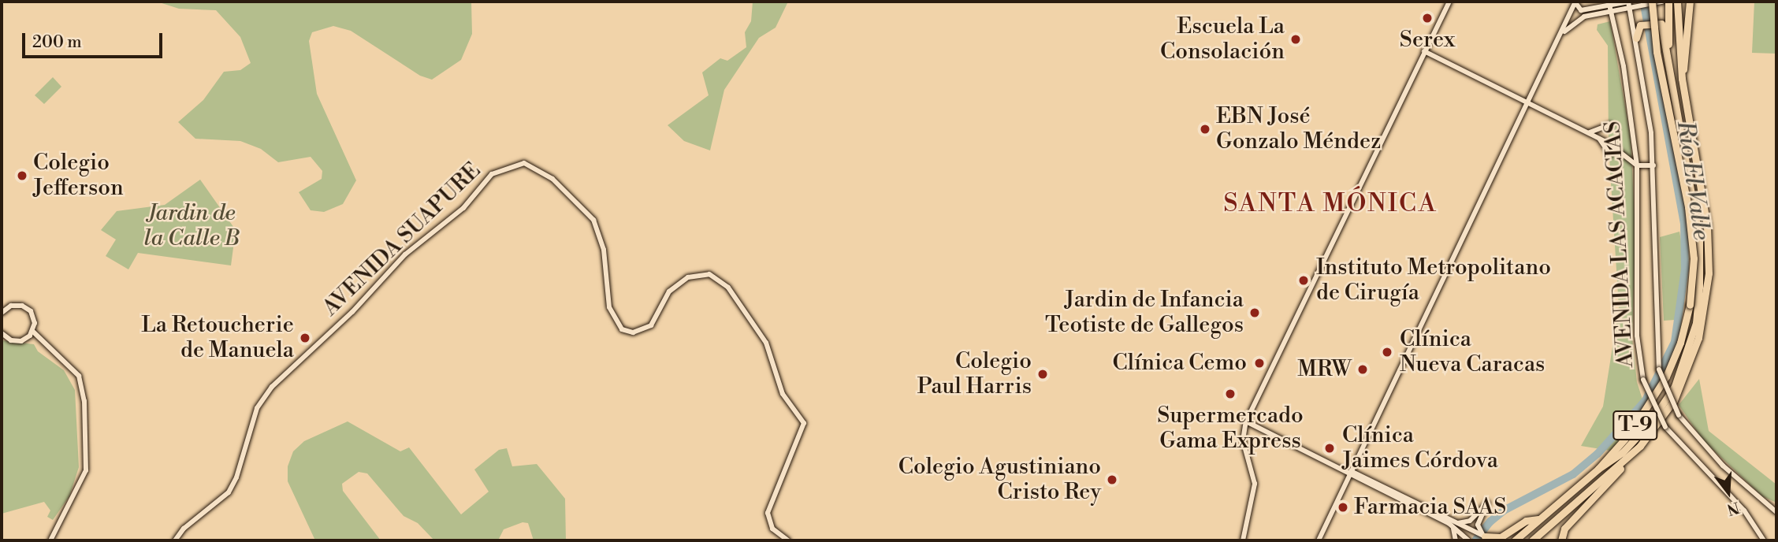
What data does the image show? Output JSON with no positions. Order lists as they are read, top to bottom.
{
  "streets": {
    "highway": ["T-9"],
    "street": ["AVENIDA SUAPURE", "AVENIDA LAS ACACIAS"]
  },
  "districts": ["SANTA MÓNICA"],
  "water": ["Río El Valle"],
  "parks": ["Jardin de la Calle B"],
  "places": [
    "Serex",
    "Escuela La Consolación",
    "EBN José Gonzalo Méndez",
    "Colegio Jefferson",
    "Instituto Metropolitano de Cirugía",
    "Jardin de Infancia Teotiste de Gallegos",
    "La Retoucherie de Manuela",
    "Clínica Nueva Caracas",
    "Clínica Cemo",
    "MRW",
    "Colegio Paul Harris",
    "Supermercado Gama Express",
    "Clínica Jaimes Córdova",
    "Colegio Agustiniano Cristo Rey",
    "Farmacia SAAS"
  ],
  "scale_bar": "200 m",
  "north": "bottom"
}
